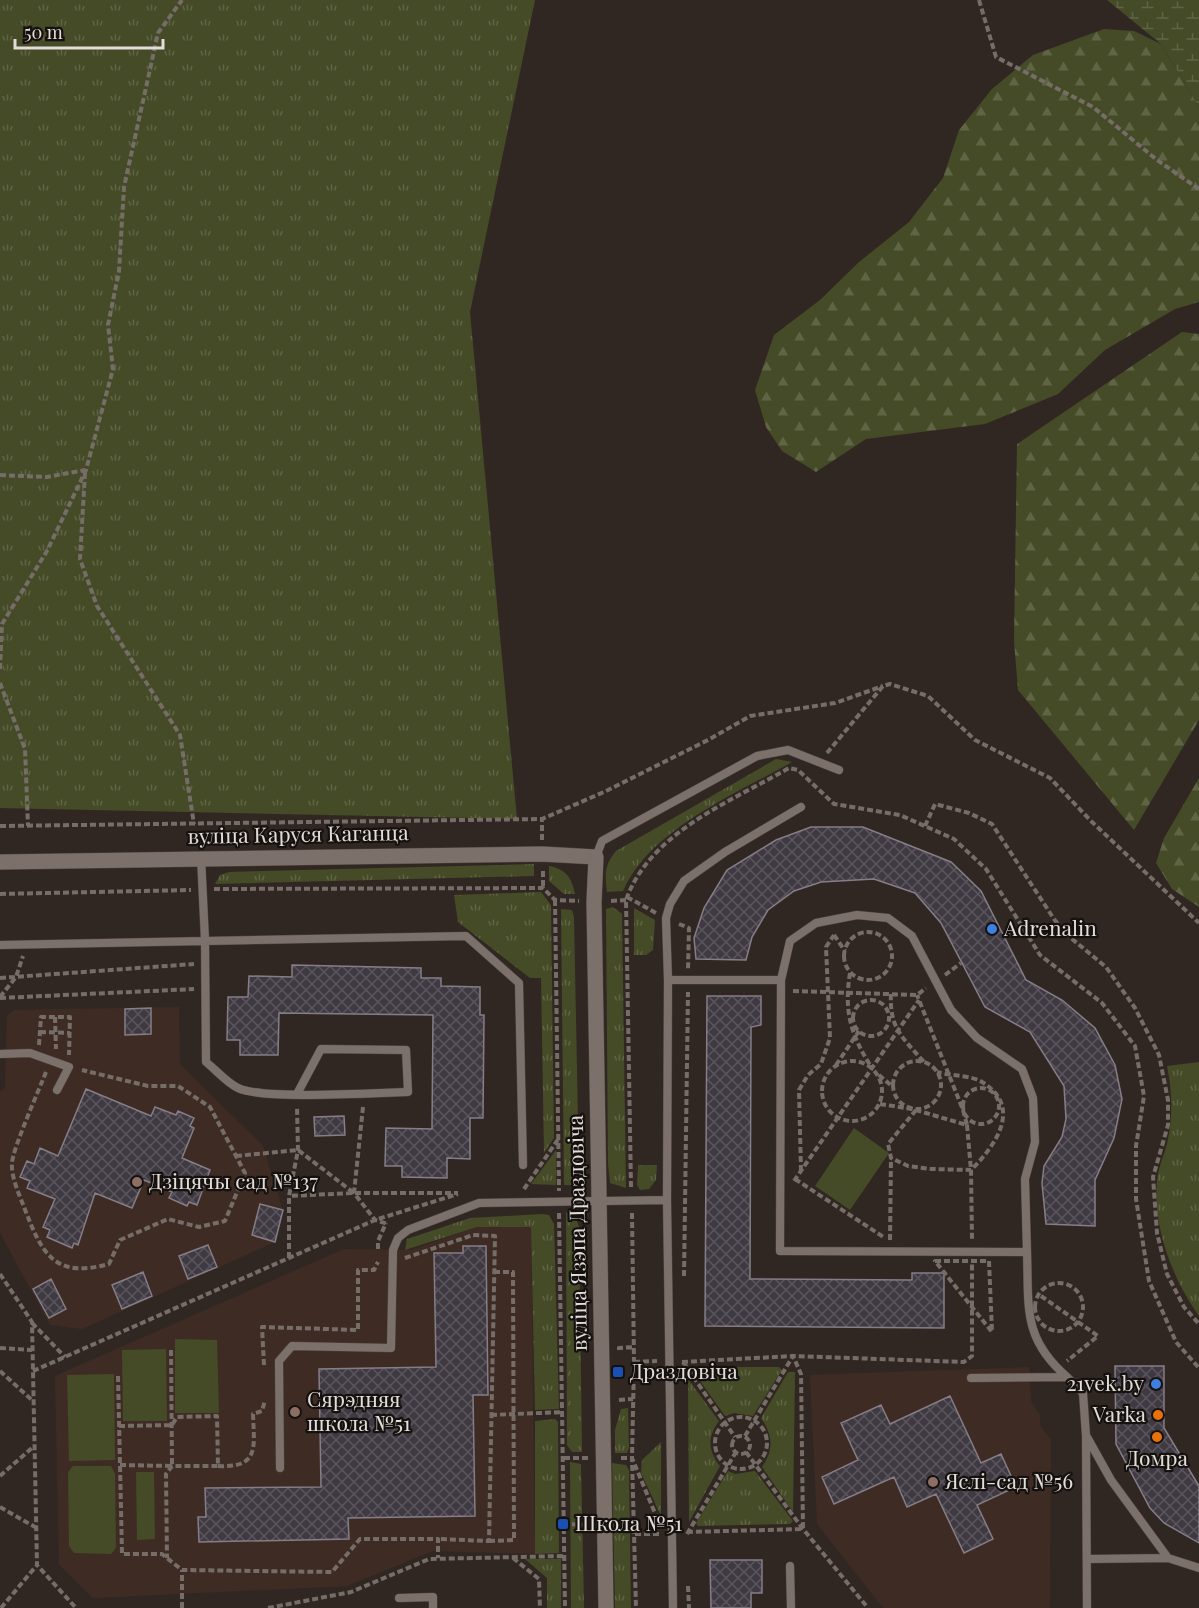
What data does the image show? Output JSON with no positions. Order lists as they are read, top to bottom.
{
  "streets": {
    "street": ["вуліца Каруся Каганца", "вуліца Язэпа Драздовіча"]
  },
  "crossings": [
    ["вуліца Каруся Каганца", "вуліца Язэпа Драздовіча"]
  ],
  "places": {
    "other": [
      "Adrenalin",
      "Дзіцячы сад №137",
      "21vek.by",
      "Сярэдняя школа №51",
      "Varka",
      "Домра",
      "Яслі-сад №56"
    ],
    "transit": ["Драздовіча", "Школа №51"]
  },
  "scale_bar": "50 m"
}
